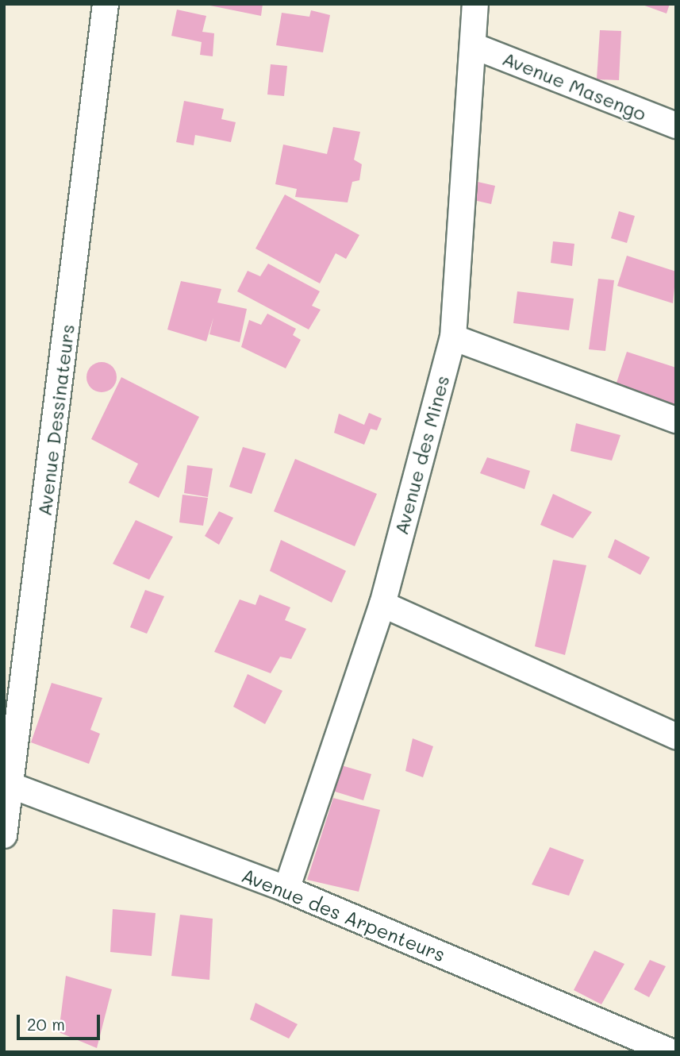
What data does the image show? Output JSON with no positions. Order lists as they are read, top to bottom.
{
  "streets": {
    "street": [
      "Avenue Masengo",
      "Avenue Dessinateurs",
      "Avenue des Mines",
      "Avenue des Arpenteurs"
    ]
  },
  "crossings": [
    ["Avenue Masengo", "Avenue des Mines"],
    ["Avenue Dessinateurs", "Avenue des Arpenteurs"],
    ["Avenue des Mines", "Avenue des Arpenteurs"]
  ],
  "scale_bar": "20 m"
}
